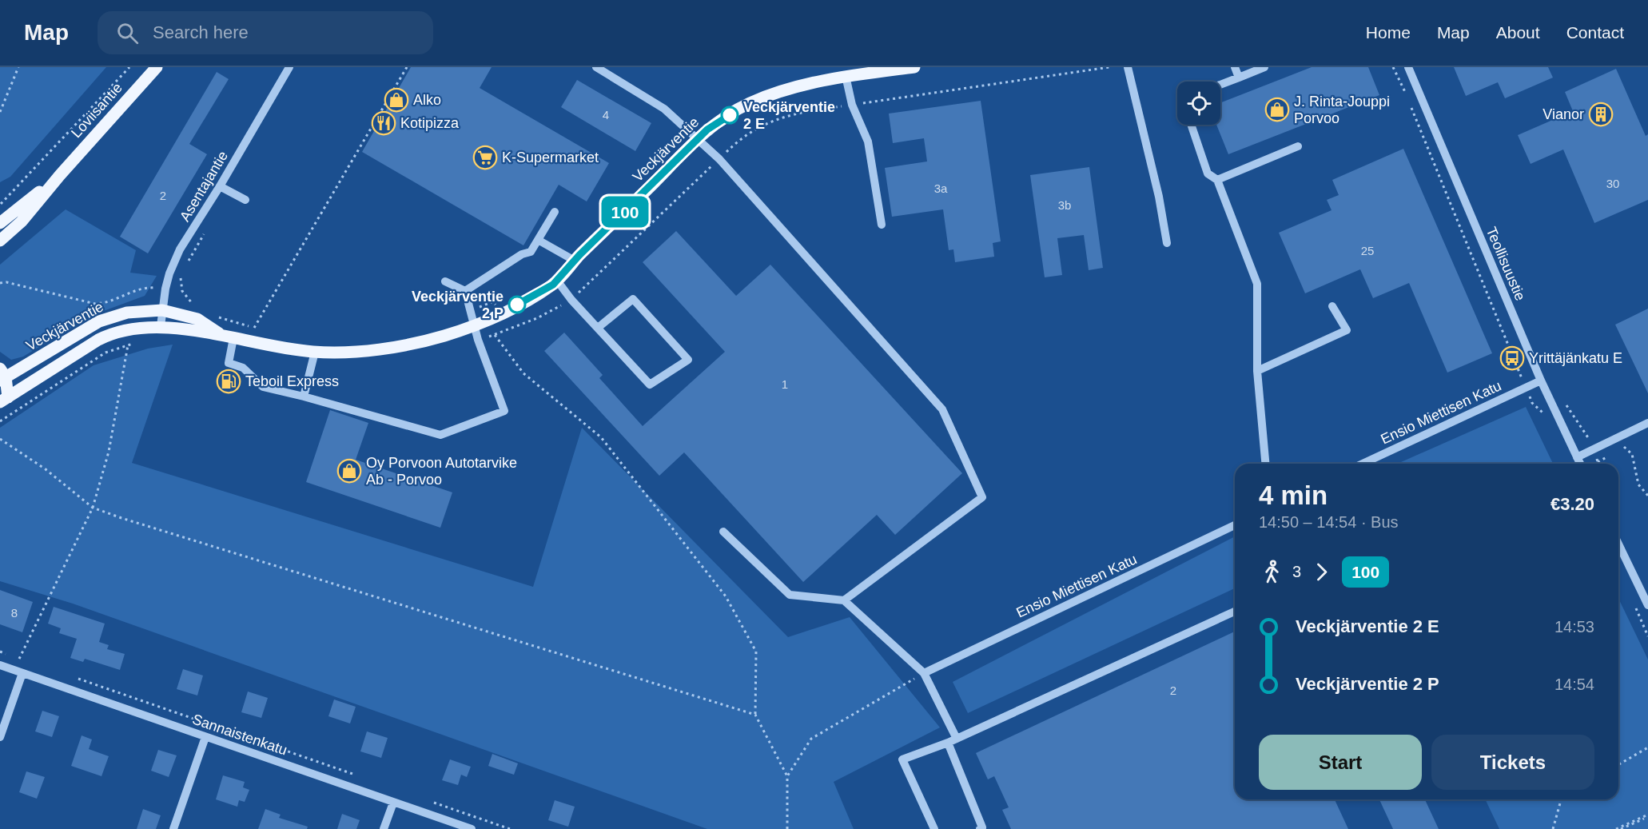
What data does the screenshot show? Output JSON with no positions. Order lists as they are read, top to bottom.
{
  "streets": {
    "main road": ["Loviisantie", "Veckjärventie"],
    "street": [
      "Asentajantie",
      "Teollisuustie",
      "Ensio Miettisen Katu",
      "Sannaistenkatu"
    ]
  },
  "crossings": [
    ["Veckjärventie", "Asentajantie"],
    ["Teollisuustie", "Ensio Miettisen Katu"]
  ],
  "places": {
    "shop": ["Alko", "J. Rinta-Jouppi Porvoo", "Oy Porvoon Autotarvike Ab - Porvoo"],
    "building": ["Vianor"],
    "other": ["Veckjärventie 2 E", "Veckjärventie 2 P"],
    "restaurant": ["Kotipizza"],
    "supermarket": ["K-Supermarket"],
    "bus stop": ["Yrittäjänkatu E"],
    "fuel station": ["Teboil Express"]
  },
  "lines": ["bus line 100"],
  "house_numbers": [
    "4",
    "30",
    "3a",
    "2",
    "3b",
    "25",
    "1",
    "8",
    "2"
  ],
  "page": {
    "header": "Map",
    "search": "Search here",
    "nav": [
      "Home",
      "Map",
      "About",
      "Contact"
    ],
    "on_map": "100",
    "heading": ["4 min", "14:50 – 14:54 · Bus", "€3.20"],
    "legs": ["3", "100"],
    "list": [
      {
        "name": "Veckjärventie 2 E",
        "value": "14:53"
      },
      {
        "name": "Veckjärventie 2 P",
        "value": "14:54"
      }
    ],
    "buttons": ["Start", "Tickets"]
  }
}
